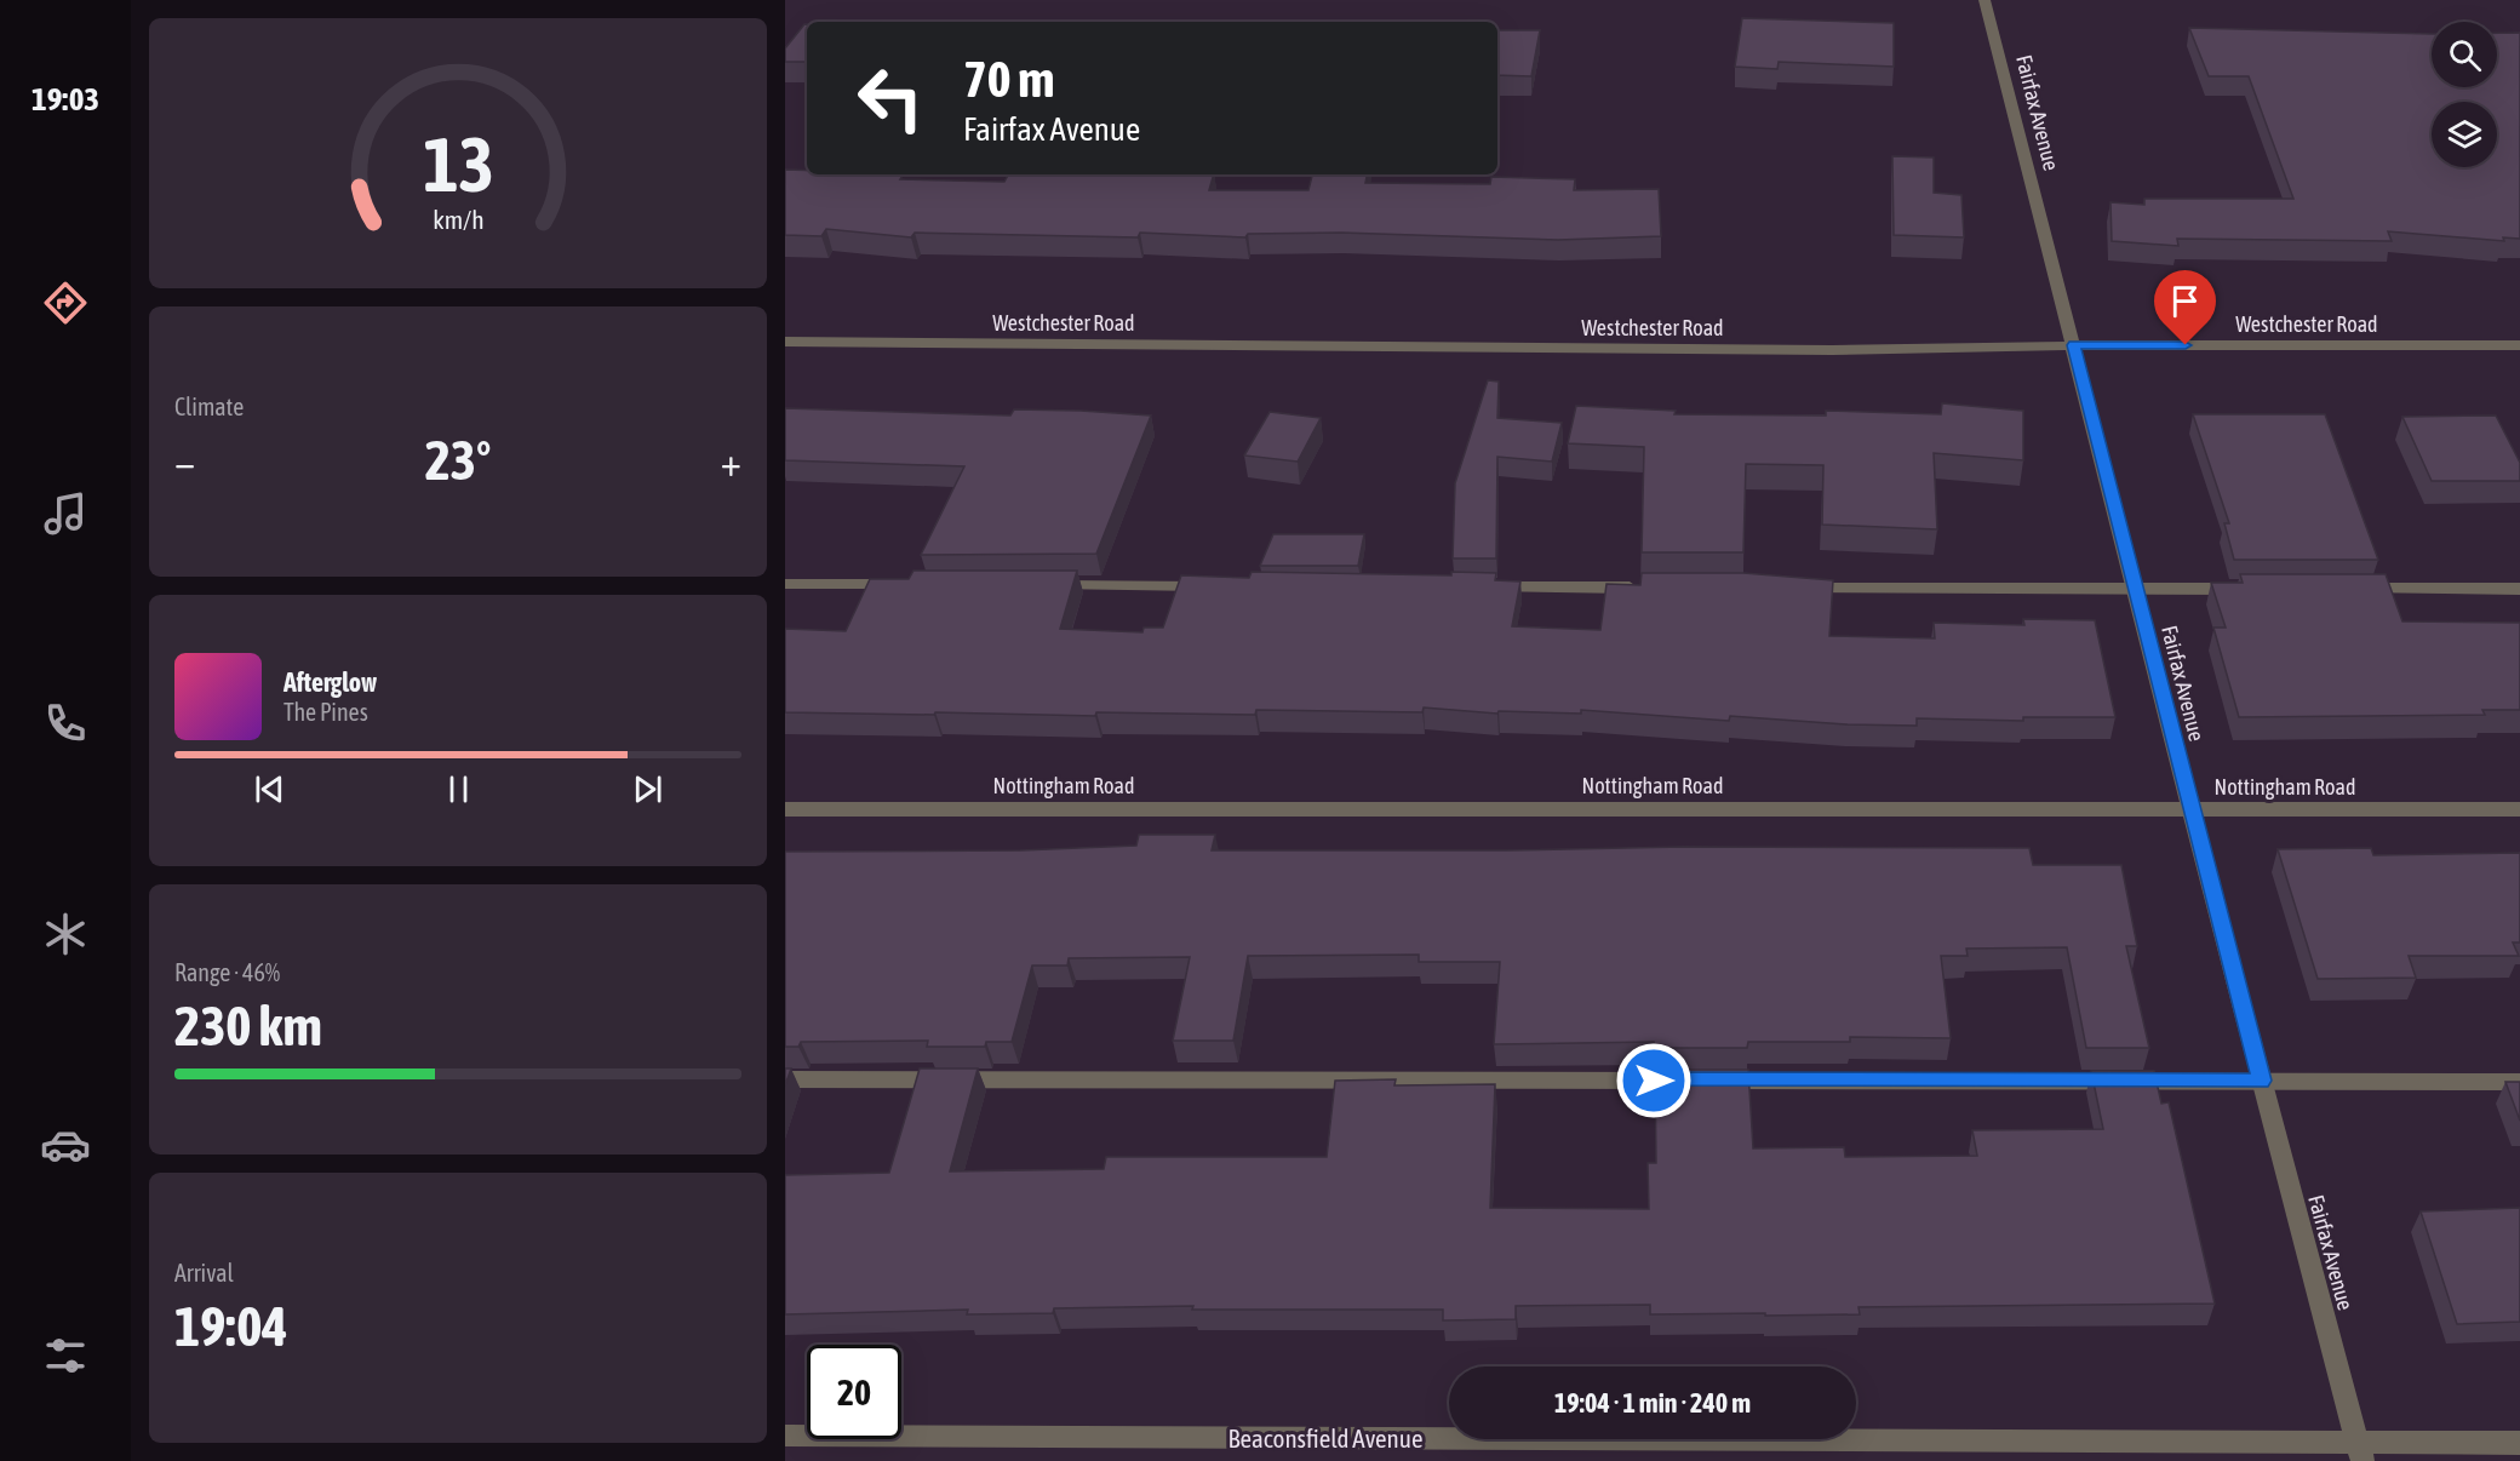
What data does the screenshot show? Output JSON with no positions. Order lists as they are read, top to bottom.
{
  "streets": {
    "street": [
      "Fairfax Avenue",
      "Westchester Road",
      "Nottingham Road",
      "Beaconsfield Avenue"
    ]
  },
  "crossings": [
    ["Fairfax Avenue", "Westchester Road"],
    ["Fairfax Avenue", "Nottingham Road"],
    ["Fairfax Avenue", "Beaconsfield Avenue"]
  ],
  "page": {
    "tabs": "19:03",
    "turn": ["70 m", "Fairfax Avenue"],
    "tile": [
      "Climate",
      ["Range · 46%", "230 km"],
      ["Arrival", "19:04"]
    ],
    "heat": ["−", "23°", "+"],
    "song": ["Afterglow", "The Pines"],
    "limit": "20",
    "trip": "19:04 · 1 min · 240 m",
    "gauge": ["13", "km/h"]
  }
}
